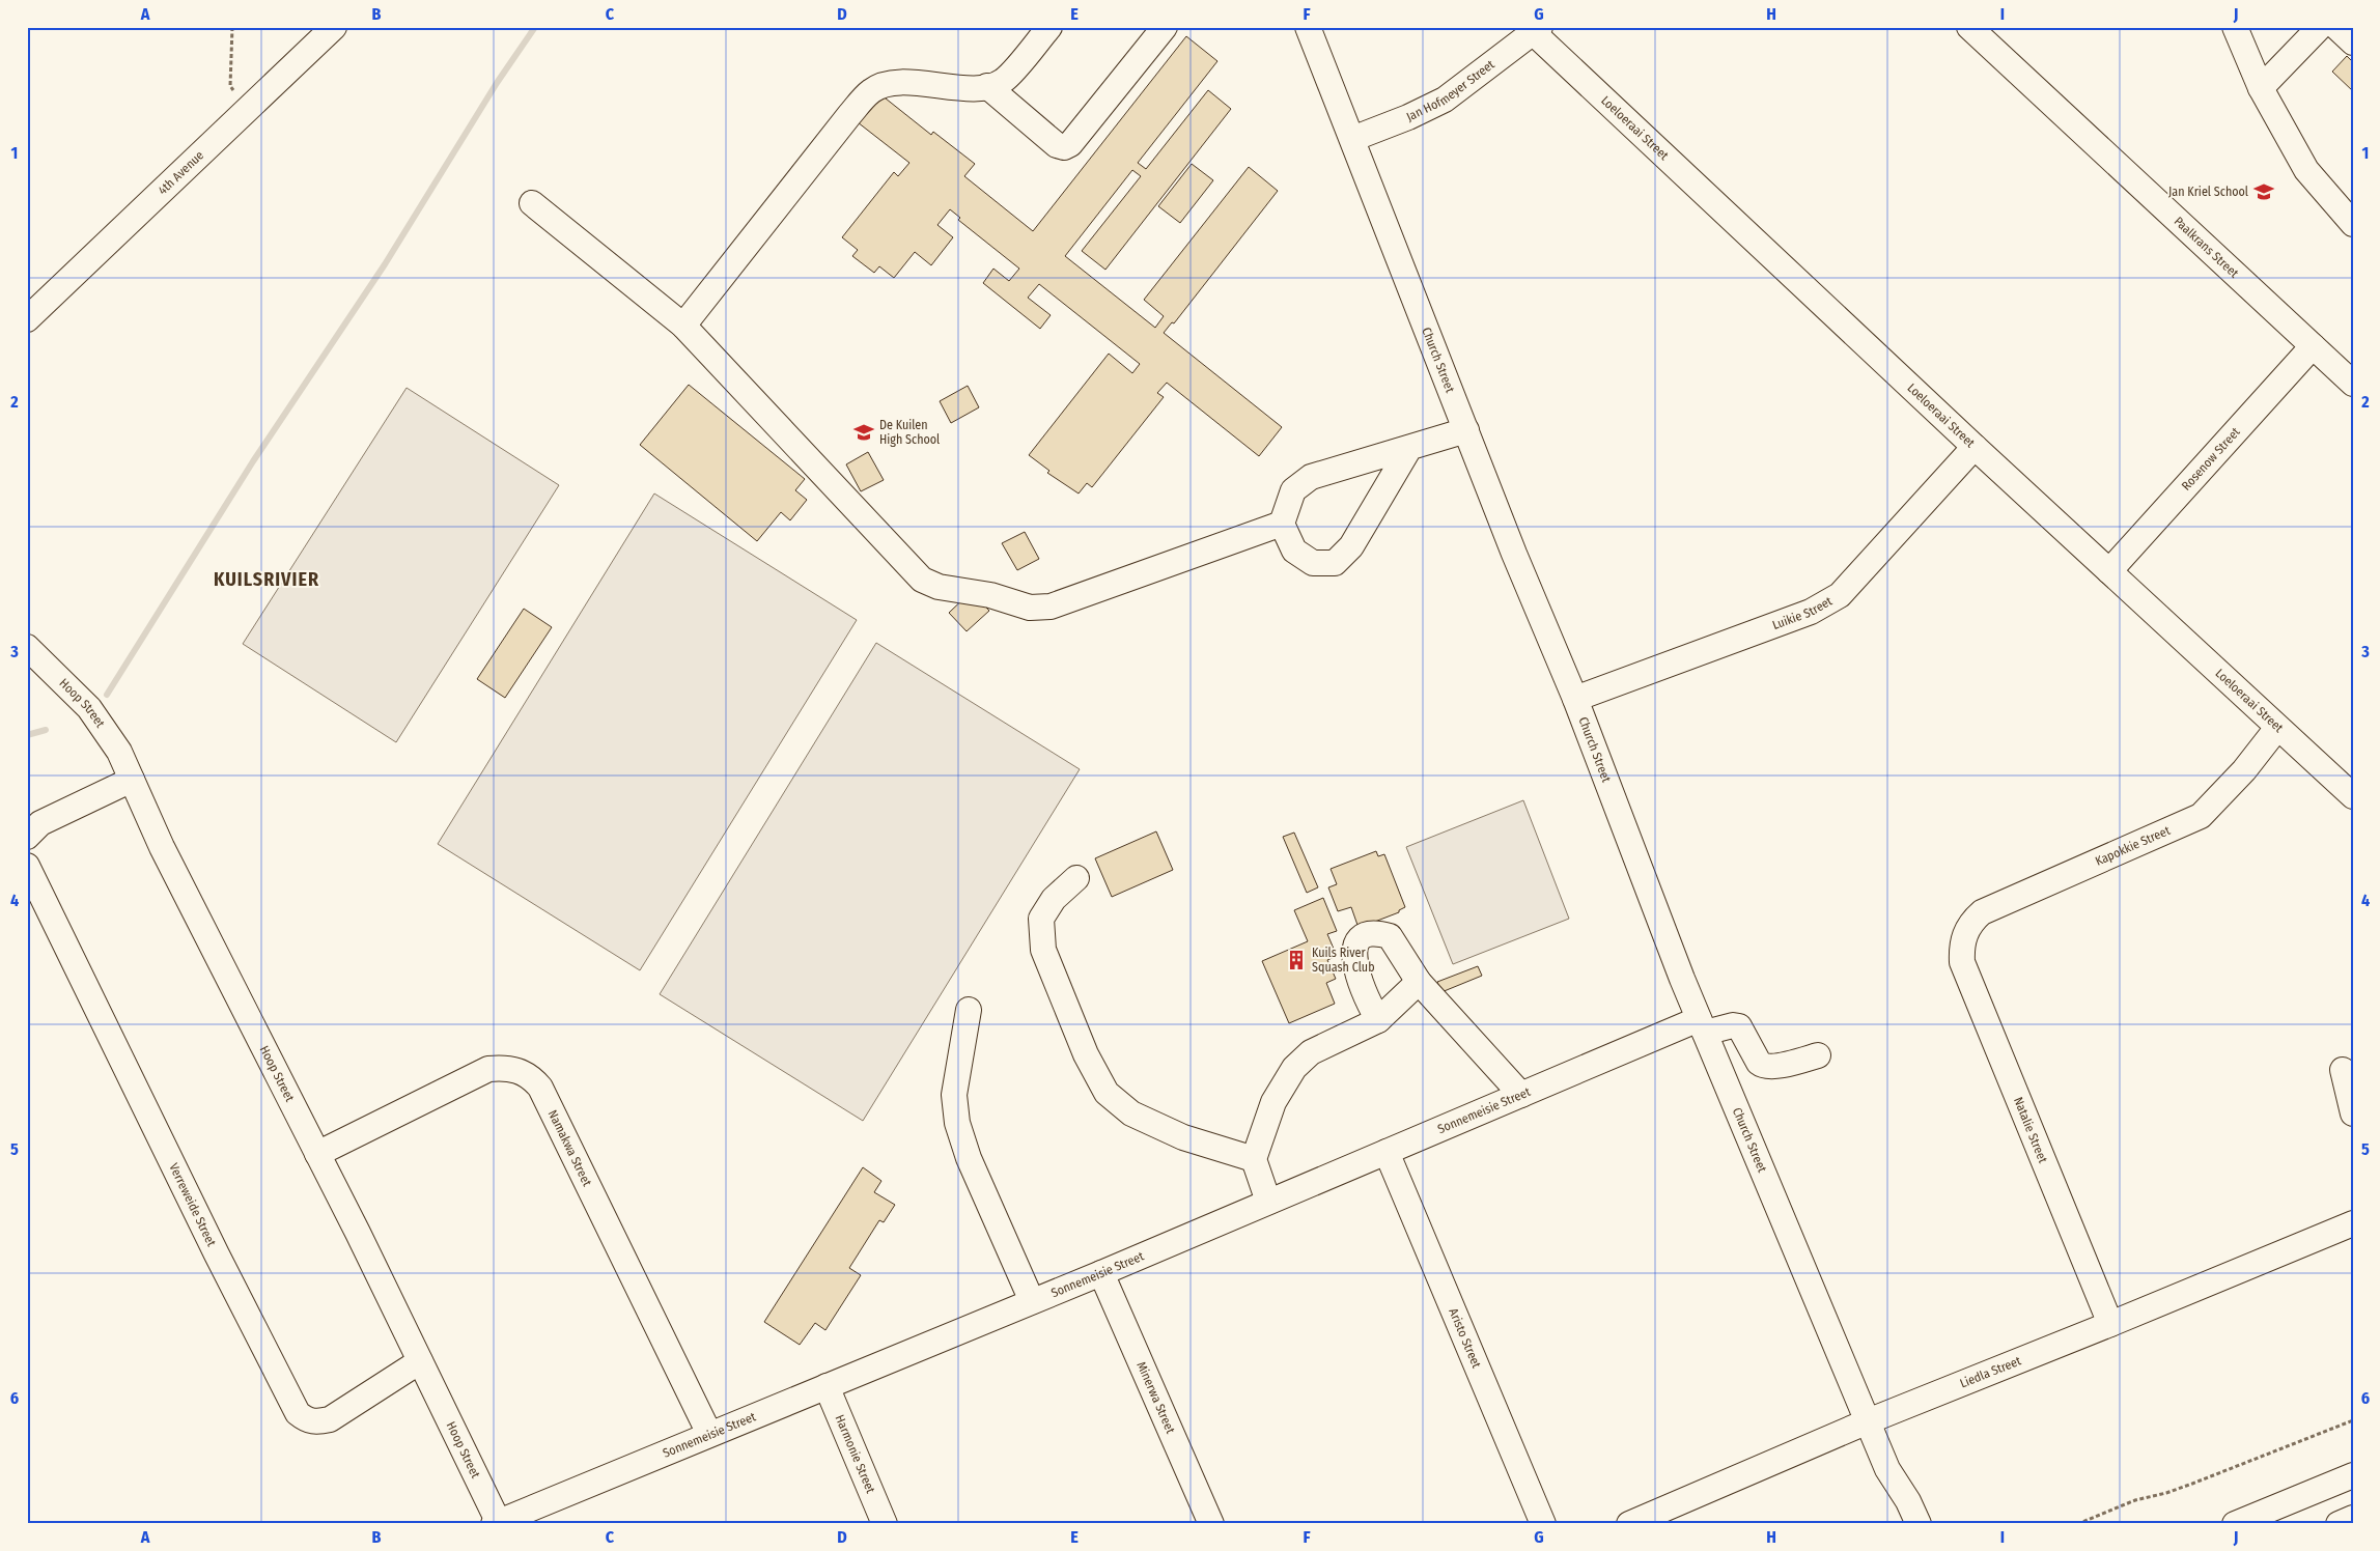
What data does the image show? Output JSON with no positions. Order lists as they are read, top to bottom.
{
  "streets": {
    "street": [
      "Jan Hofmeyer Street",
      "Loeloeraai Street",
      "4th Avenue",
      "Paalkrans Street",
      "Church Street",
      "Rosenow Street",
      "Luikie Street",
      "Hoop Street",
      "Kapokkie Street",
      "Sonnemeisie Street",
      "Natalie Street",
      "Namakwa Street",
      "Verreweide Street",
      "Aristo Street",
      "Liedla Street",
      "Minerwa Street",
      "Harmonie Street"
    ]
  },
  "crossings": [
    ["Jan Hofmeyer Street", "Loeloeraai Street"],
    ["Jan Hofmeyer Street", "Church Street"],
    ["Loeloeraai Street", "Rosenow Street"],
    ["Loeloeraai Street", "Luikie Street"],
    ["Loeloeraai Street", "Kapokkie Street"],
    ["Paalkrans Street", "Rosenow Street"],
    ["Church Street", "Luikie Street"],
    ["Church Street", "Sonnemeisie Street"],
    ["Church Street", "Liedla Street"],
    ["Hoop Street", "Sonnemeisie Street"],
    ["Hoop Street", "Namakwa Street"],
    ["Hoop Street", "Verreweide Street"],
    ["Kapokkie Street", "Natalie Street"],
    ["Sonnemeisie Street", "Namakwa Street"],
    ["Sonnemeisie Street", "Aristo Street"],
    ["Sonnemeisie Street", "Minerwa Street"],
    ["Sonnemeisie Street", "Harmonie Street"],
    ["Natalie Street", "Liedla Street"]
  ],
  "districts": ["KUILSRIVIER"],
  "places": {
    "school or university": ["Jan Kriel School", "De Kuilen High School"],
    "building": ["Kuils River Squash Club"]
  },
  "grid": {
    "columns": [
      "A",
      "B",
      "C",
      "D",
      "E",
      "F",
      "G",
      "H",
      "I",
      "J"
    ],
    "rows": [
      "1",
      "2",
      "3",
      "4",
      "5",
      "6"
    ]
  }
}
